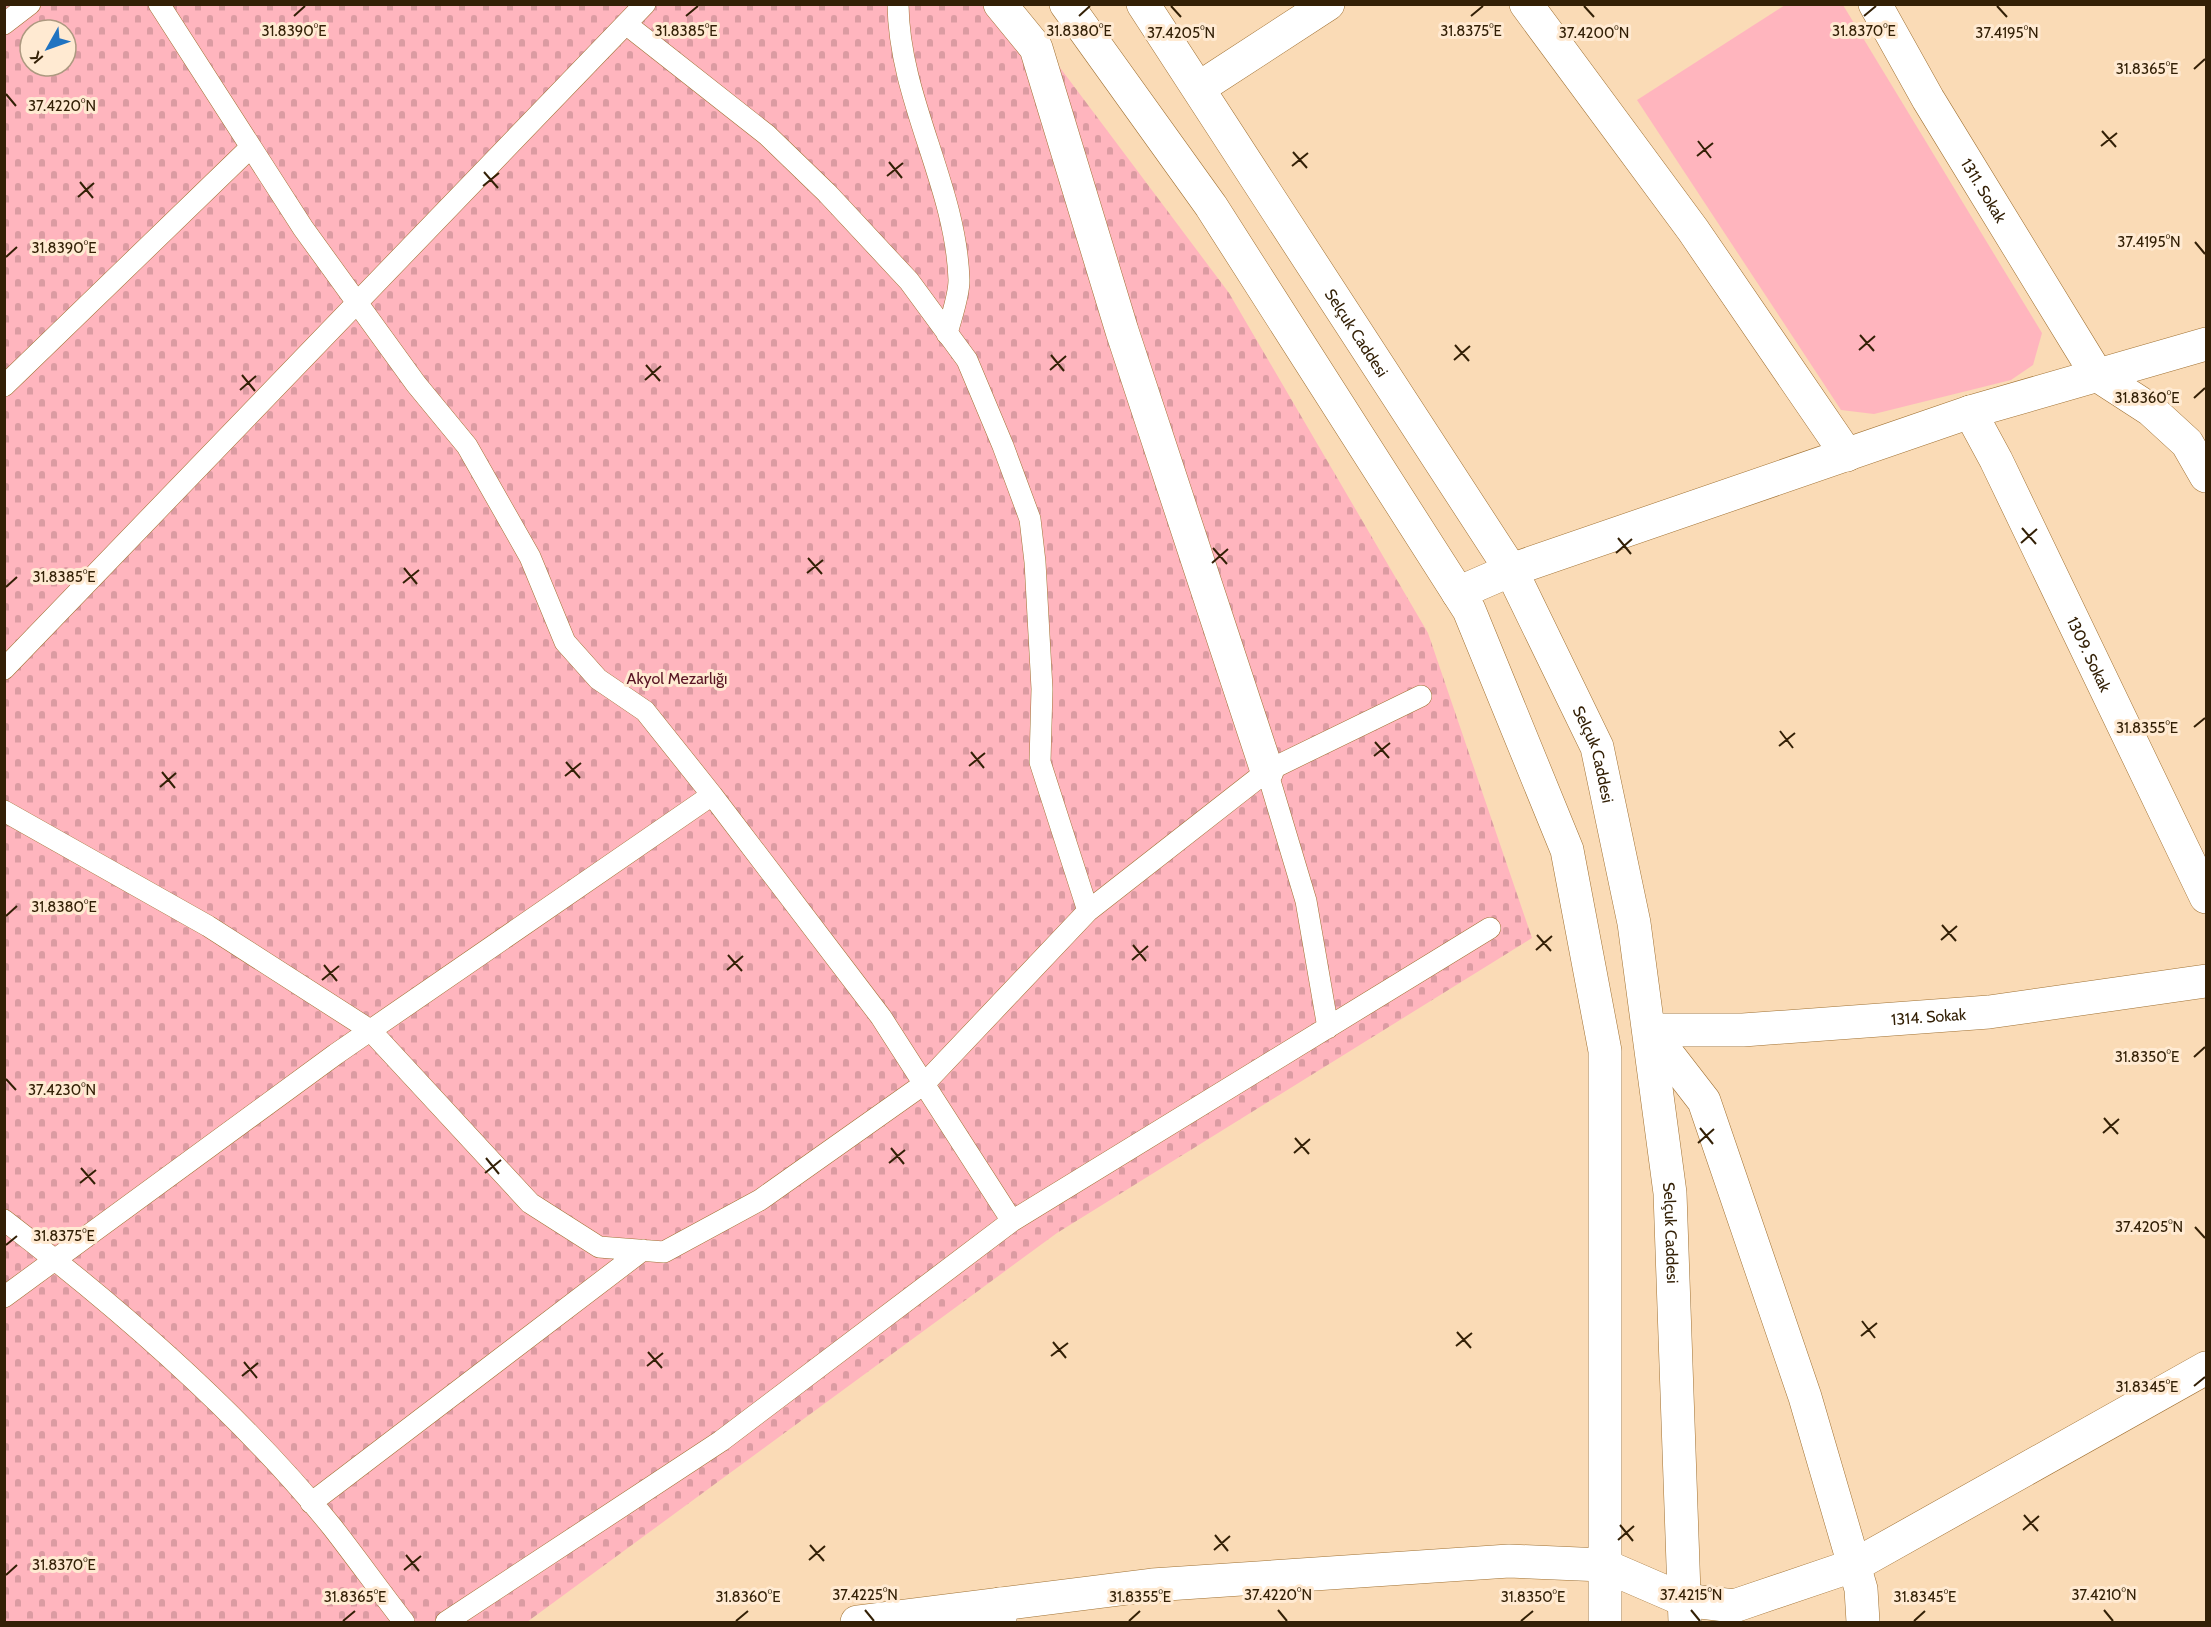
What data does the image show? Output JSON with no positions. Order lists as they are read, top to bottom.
{
  "streets": {
    "street": [
      "1311. Sokak",
      "Selçuk Caddesi",
      "1309. Sokak",
      "1314. Sokak"
    ]
  },
  "crossings": [
    ["Selçuk Caddesi", "1314. Sokak"]
  ],
  "parks": ["Akyol Mezarlığı"],
  "north": "bottom left",
  "coordinates": [
    "31.8390°E",
    "31.8385°E",
    "31.8380°E",
    "31.8375°E",
    "31.8370°E",
    "37.4205°N",
    "37.4200°N",
    "37.4195°N",
    "31.8365°E",
    "37.4220°N",
    "31.8360°E",
    "31.8355°E",
    "31.8350°E",
    "37.4230°N",
    "31.8345°E",
    "37.4225°N",
    "37.4215°N",
    "37.4210°N"
  ]
}
